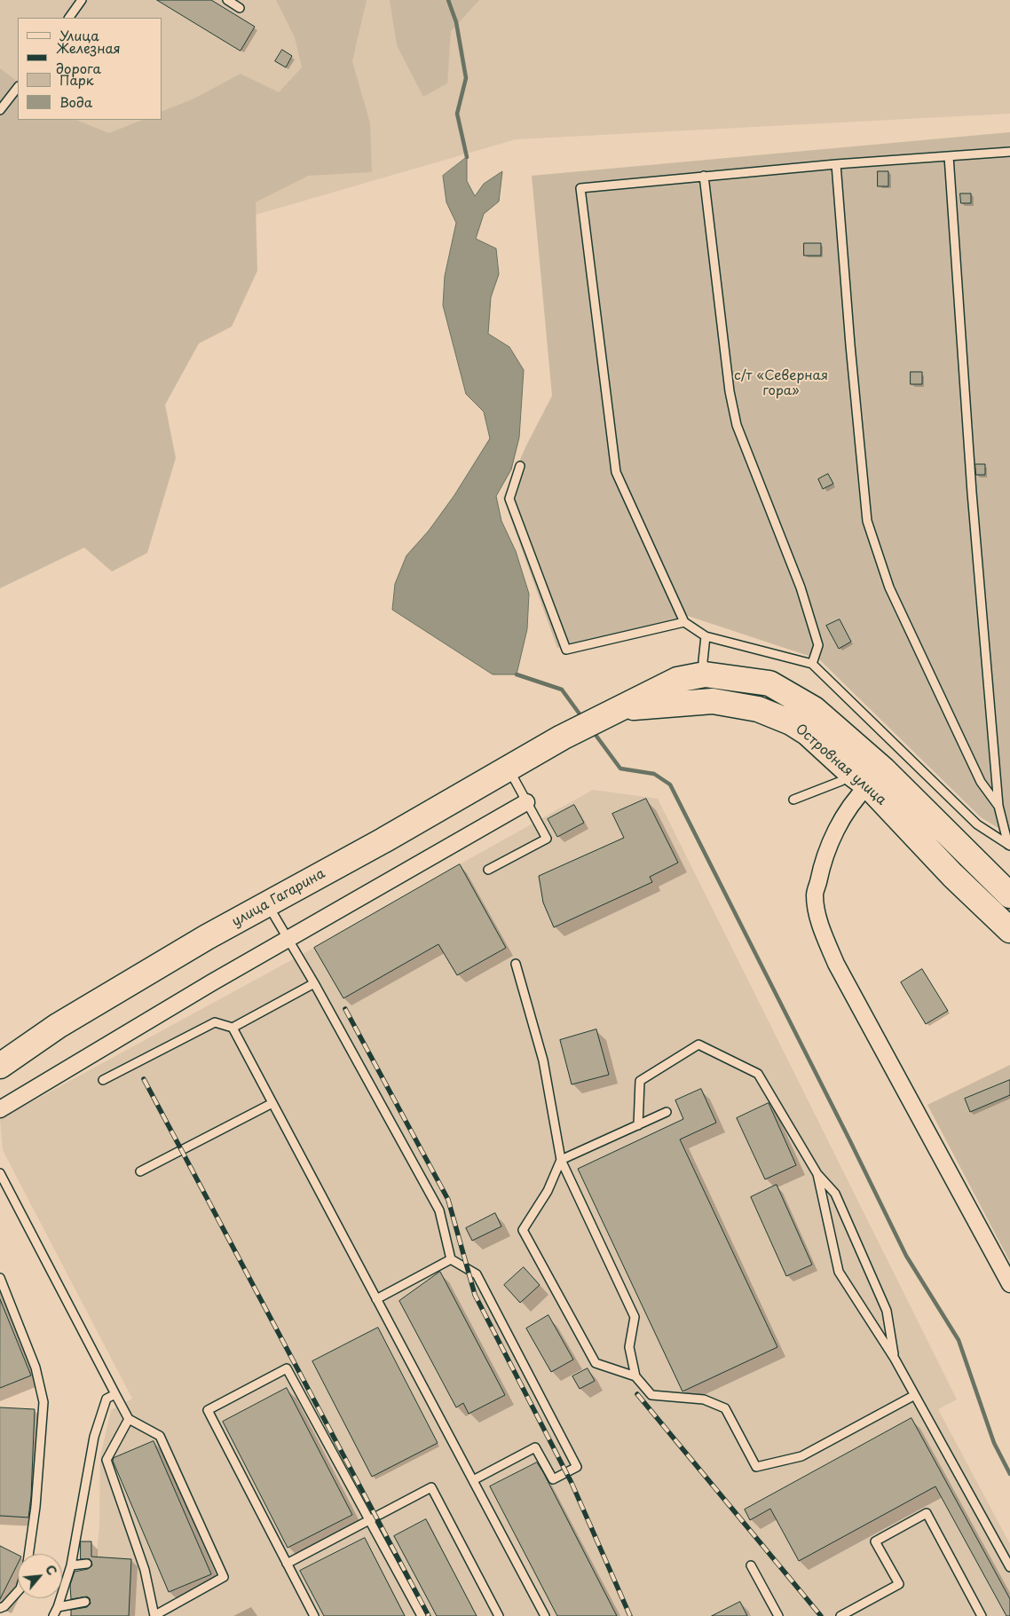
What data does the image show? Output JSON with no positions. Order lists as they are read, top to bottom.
{
  "streets": {
    "main road": ["Островная улица", "улица Гагарина"]
  },
  "crossings": [
    ["Островная улица", "улица Гагарина"]
  ],
  "parks": ["с/т «Северная гора»"],
  "legend": [
    "Улица",
    "Железная дорога",
    "Парк",
    "Вода"
  ],
  "north": "top right"
}
